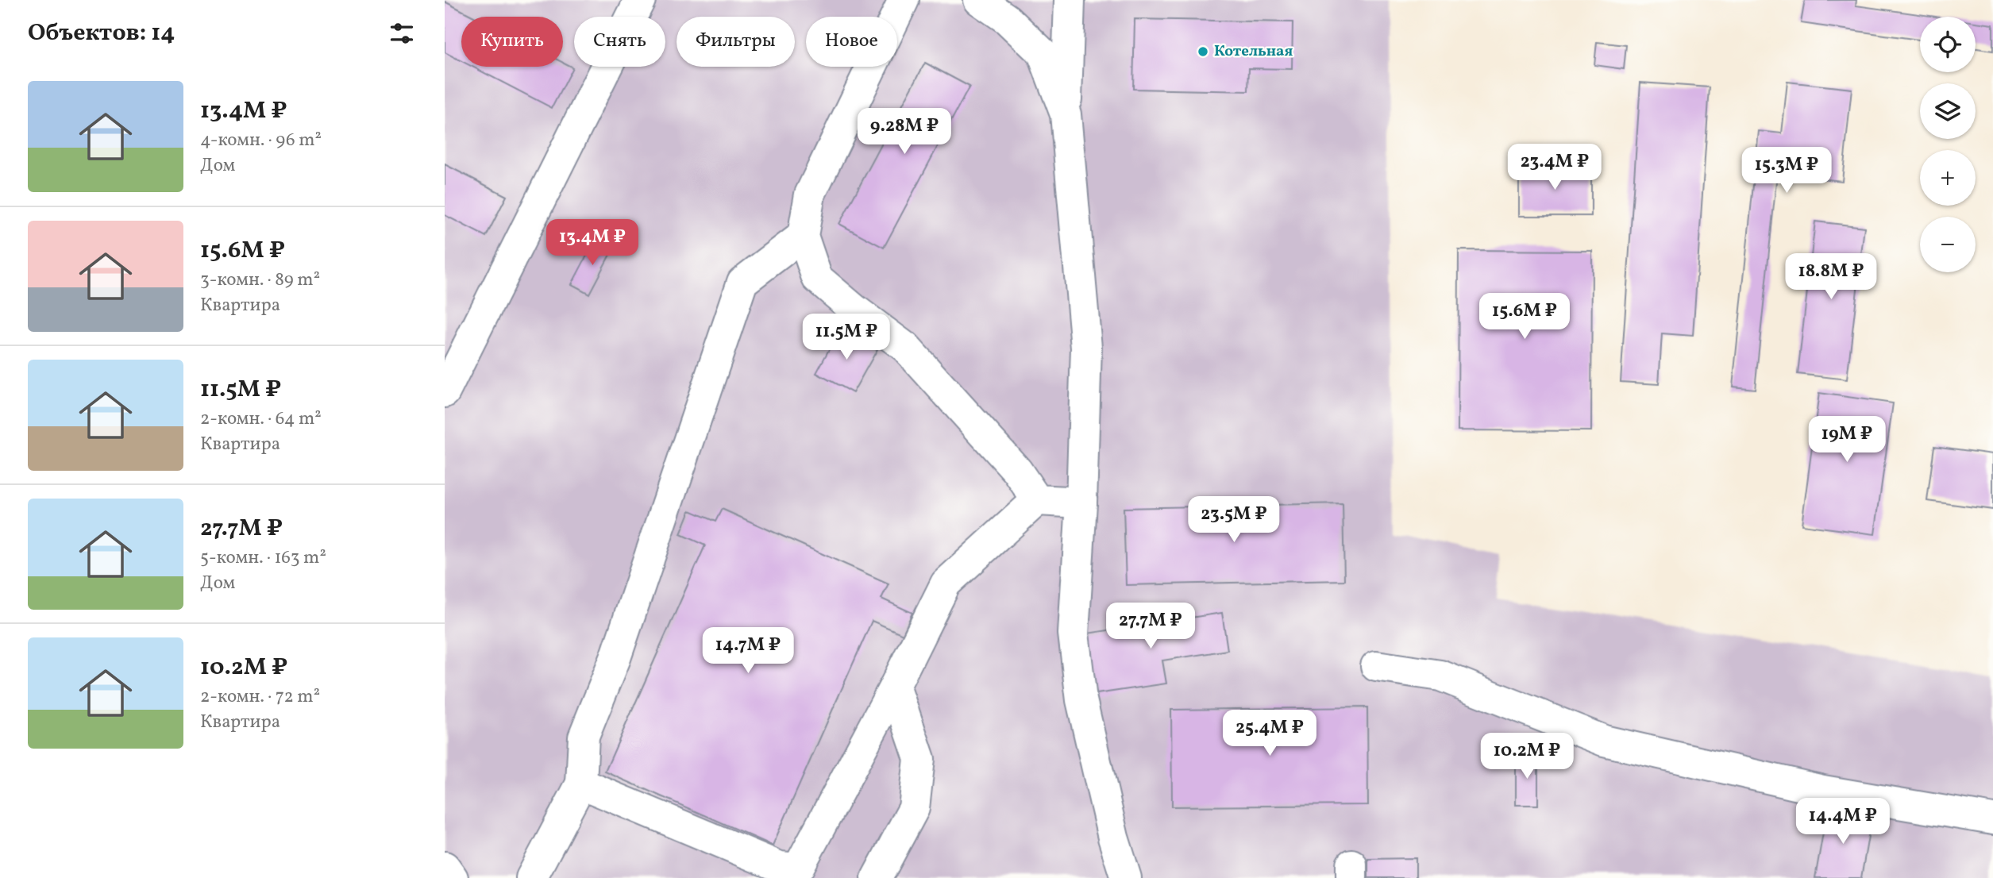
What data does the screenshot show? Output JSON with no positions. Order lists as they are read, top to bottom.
{
  "places": ["Котельная"],
  "page": {
    "heading": "Объектов: 14",
    "map_buttons": ["+", "−"],
    "chip": [
      "Купить",
      "Снять",
      "Фильтры",
      "Новое"
    ],
    "list": [
      {
        "name": "13.4M ₽",
        "note": "4-комн. · 96 m² · Дом"
      },
      {
        "name": "15.6M ₽",
        "note": "3-комн. · 89 m² · Квартира"
      },
      {
        "name": "11.5M ₽",
        "note": "2-комн. · 64 m² · Квартира"
      },
      {
        "name": "27.7M ₽",
        "note": "5-комн. · 163 m² · Дом"
      },
      {
        "name": "10.2M ₽",
        "note": "2-комн. · 72 m² · Квартира"
      }
    ],
    "price": [
      "9.28M ₽",
      "23.4M ₽",
      "15.3M ₽",
      "13.4M ₽",
      "18.8M ₽",
      "15.6M ₽",
      "11.5M ₽",
      "19M ₽",
      "23.5M ₽",
      "27.7M ₽",
      "14.7M ₽",
      "25.4M ₽",
      "10.2M ₽",
      "14.4M ₽"
    ]
  }
}
